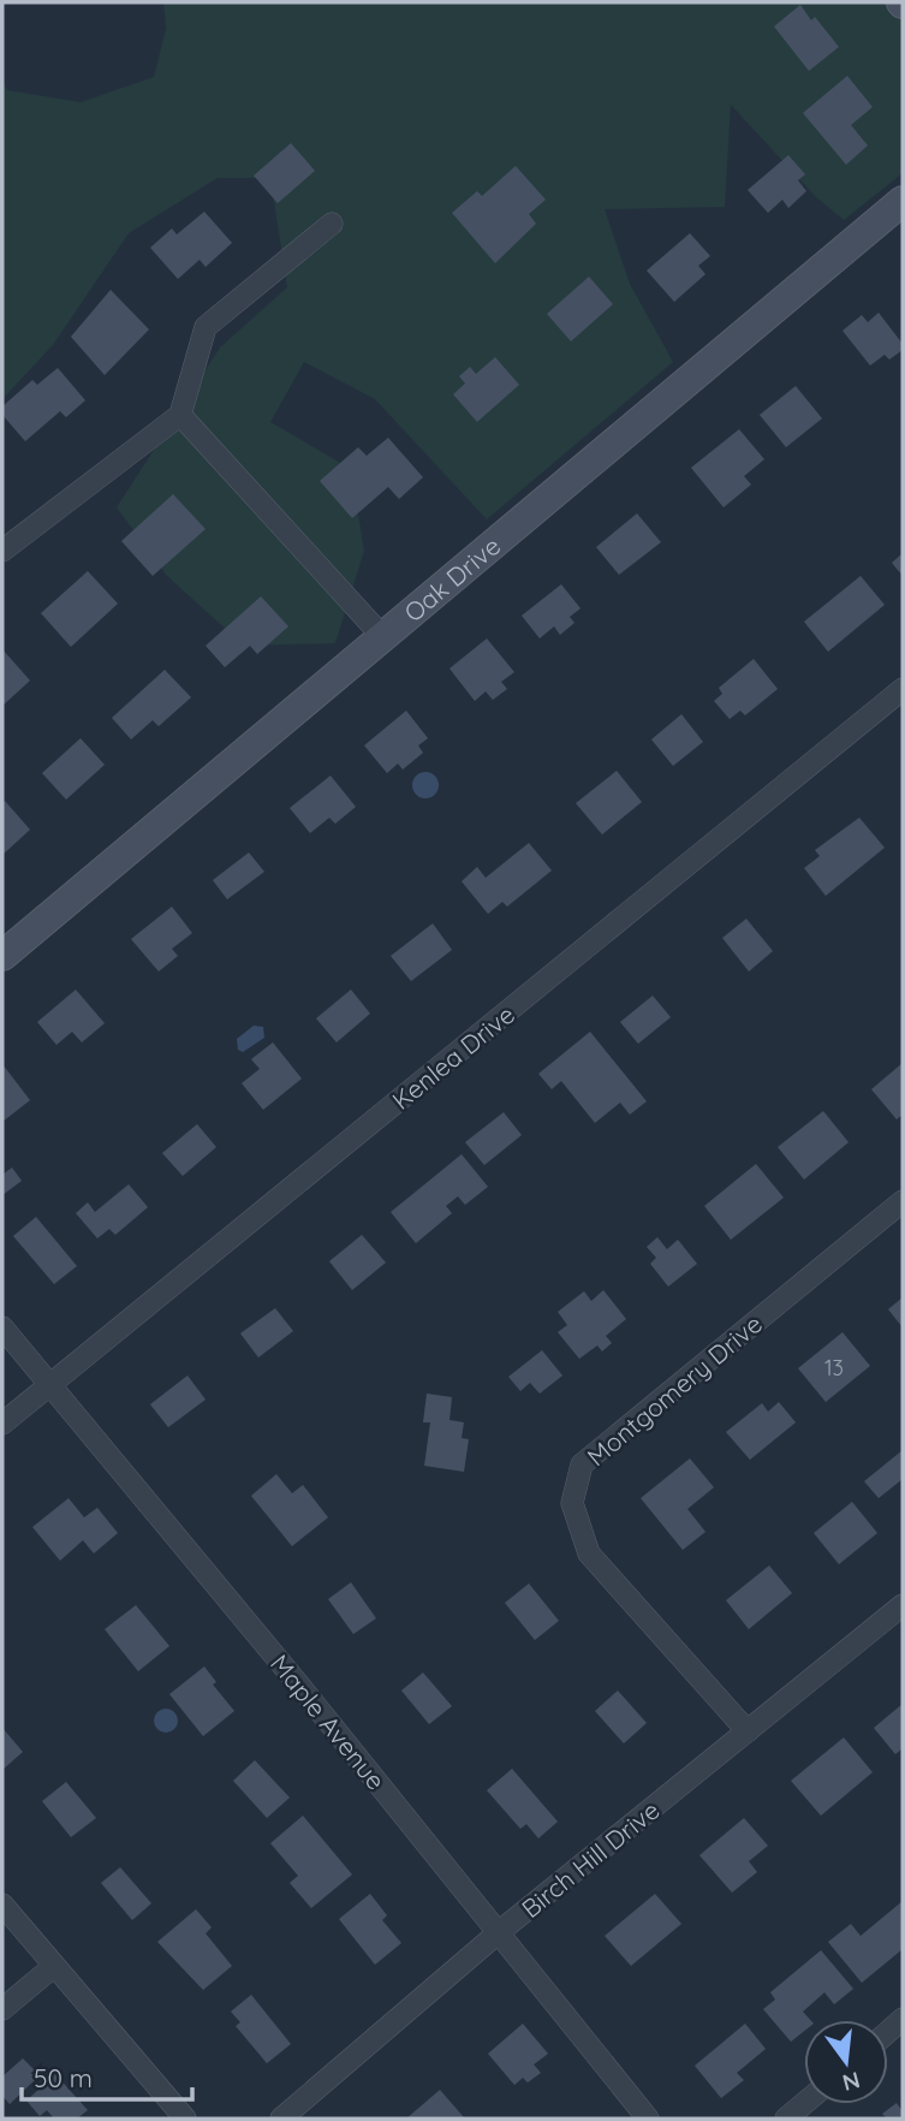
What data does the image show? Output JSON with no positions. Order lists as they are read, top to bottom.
{
  "streets": {
    "street": [
      "Oak Drive",
      "Kenlea Drive",
      "Montgomery Drive",
      "Maple Avenue",
      "Birch Hill Drive"
    ]
  },
  "crossings": [
    ["Kenlea Drive", "Maple Avenue"],
    ["Montgomery Drive", "Birch Hill Drive"],
    ["Maple Avenue", "Birch Hill Drive"]
  ],
  "house_numbers": ["13"],
  "scale_bar": "50 m",
  "north": "bottom"
}
